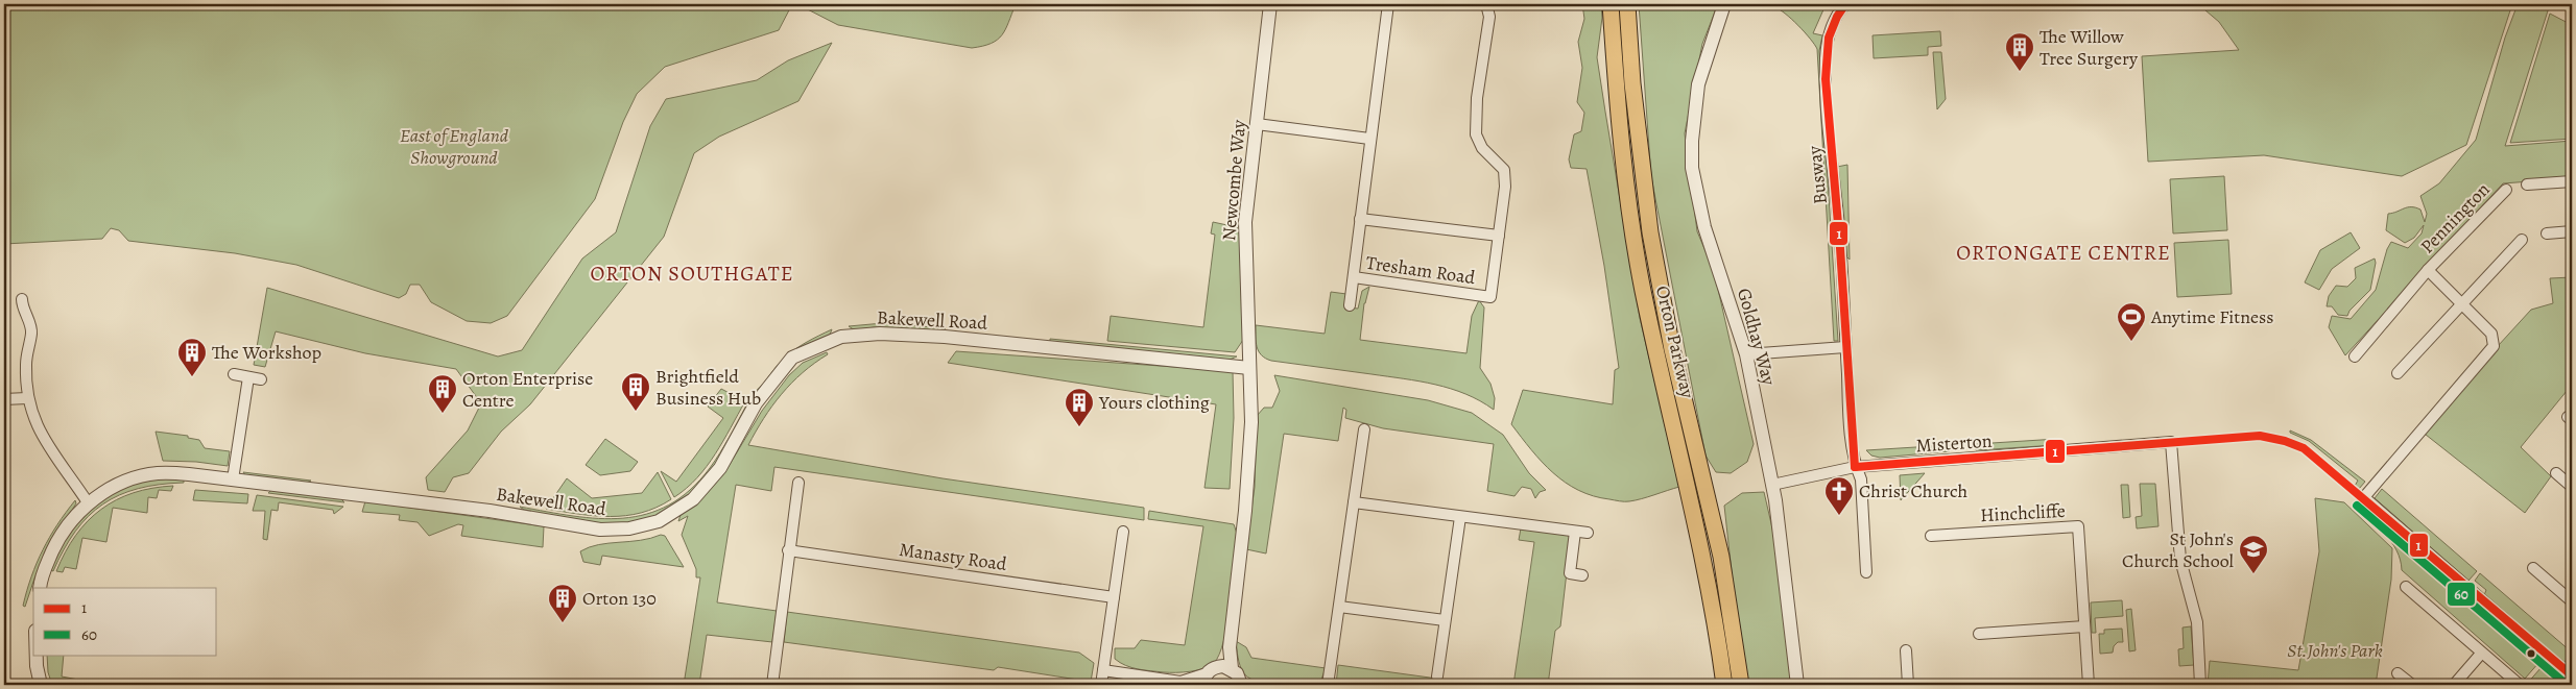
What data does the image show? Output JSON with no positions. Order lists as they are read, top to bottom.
{
  "streets": {
    "main road": ["Orton Parkway"],
    "street": [
      "Busway",
      "Newcombe Way",
      "Pennington",
      "Tresham Road",
      "Bakewell Road",
      "Goldhay Way",
      "Misterton",
      "Hinchcliffe",
      "Manasty Road"
    ]
  },
  "crossings": [
    ["Busway", "Misterton"],
    ["Newcombe Way", "Bakewell Road"],
    ["Goldhay Way", "Misterton"]
  ],
  "districts": ["ORTONGATE CENTRE", "ORTON SOUTHGATE"],
  "parks": ["East of England Showground", "St.John's Park"],
  "places": {
    "building": [
      "The Willow Tree Surgery",
      "The Workshop",
      "Brightfield Business Hub",
      "Orton Enterprise Centre",
      "Yours clothing",
      "Orton 130"
    ],
    "sports": ["Anytime Fitness"],
    "church": ["Christ Church"],
    "school or university": ["St John's Church School"]
  },
  "lines": ["transit line 1", "transit line 60"],
  "legend": ["1", "60"]
}
